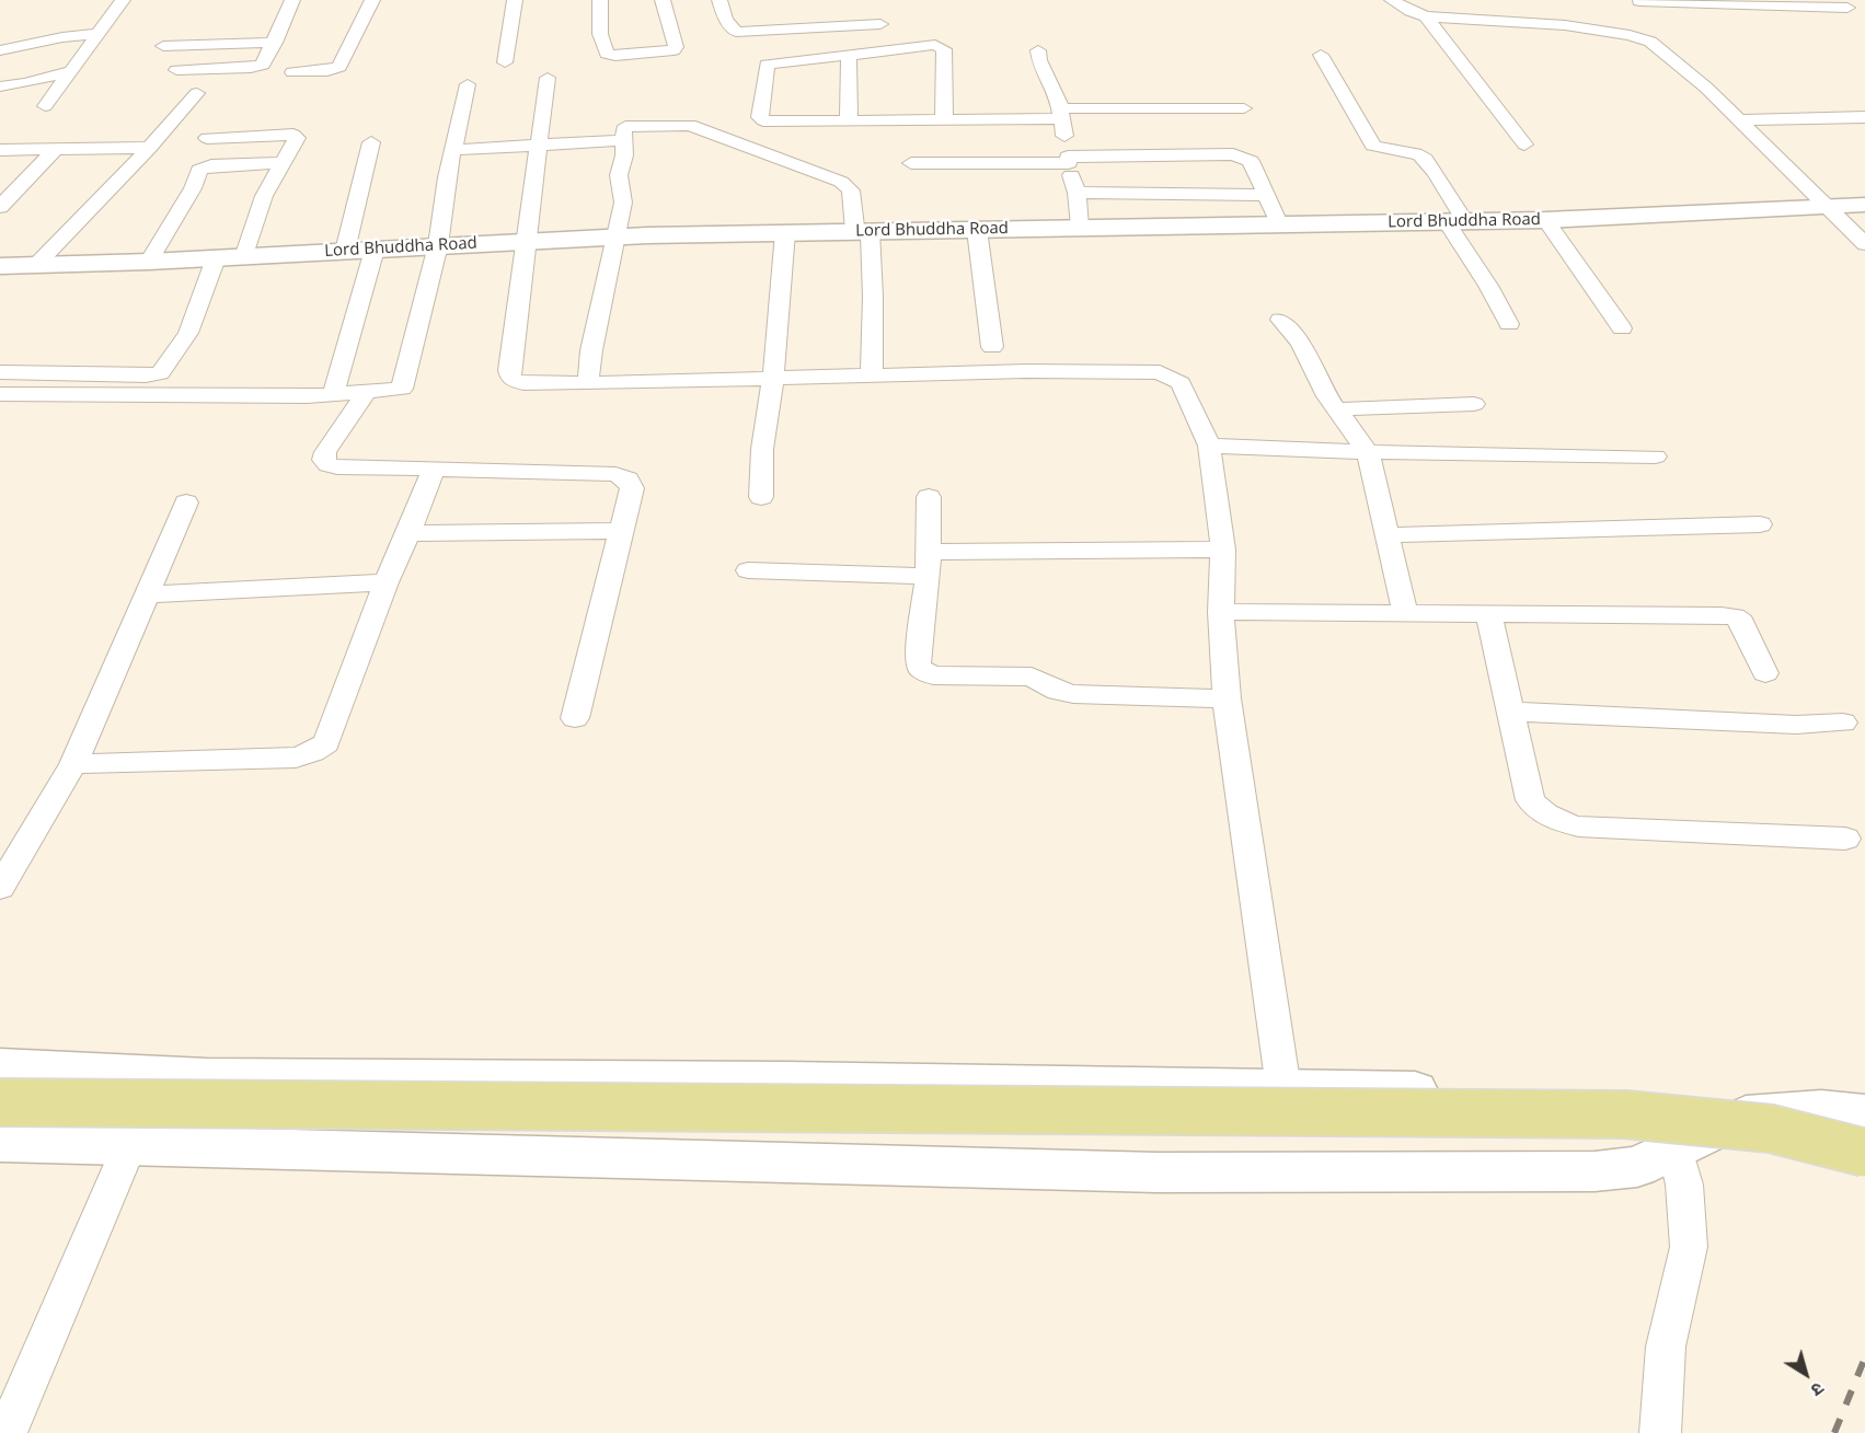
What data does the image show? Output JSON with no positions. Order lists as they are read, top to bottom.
{
  "streets": {
    "street": ["Lord Bhuddha Road"]
  },
  "north": "bottom right"
}
